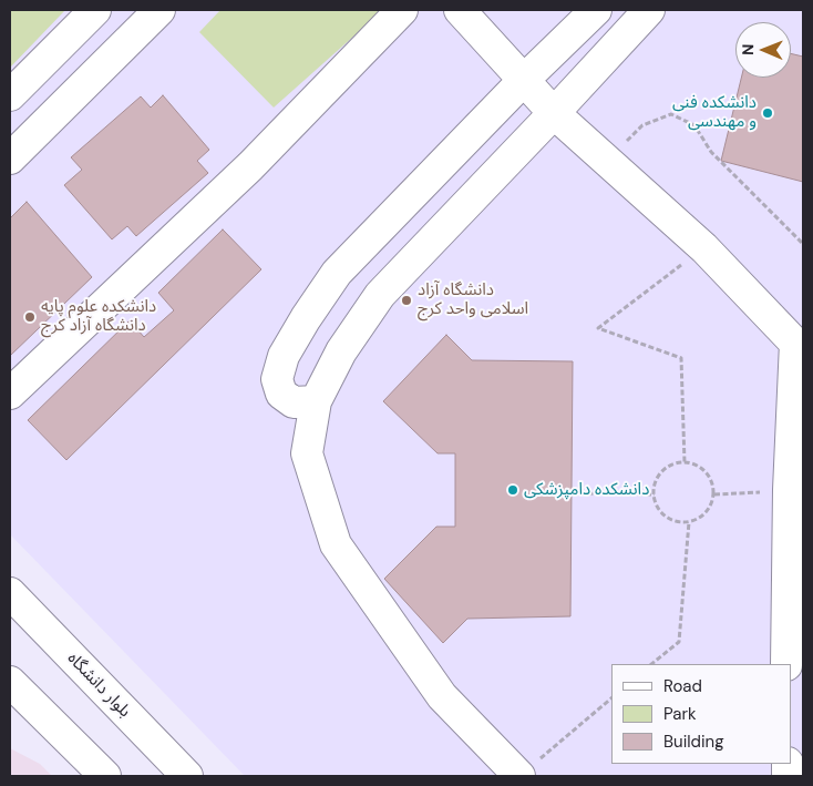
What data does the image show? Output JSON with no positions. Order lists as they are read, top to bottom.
{
  "streets": {
    "street": ["بلوار دانشگاه"]
  },
  "places": [
    "دانشکده فنی و مهندسی",
    "دانشگاه آزاد اسلامی واحد کرج",
    "دانشکده علوم پایه دانشگاه آزاد کرج",
    "دانشکده دامپزشکی"
  ],
  "legend": ["Road", "Park", "Building"],
  "north": "left"
}
